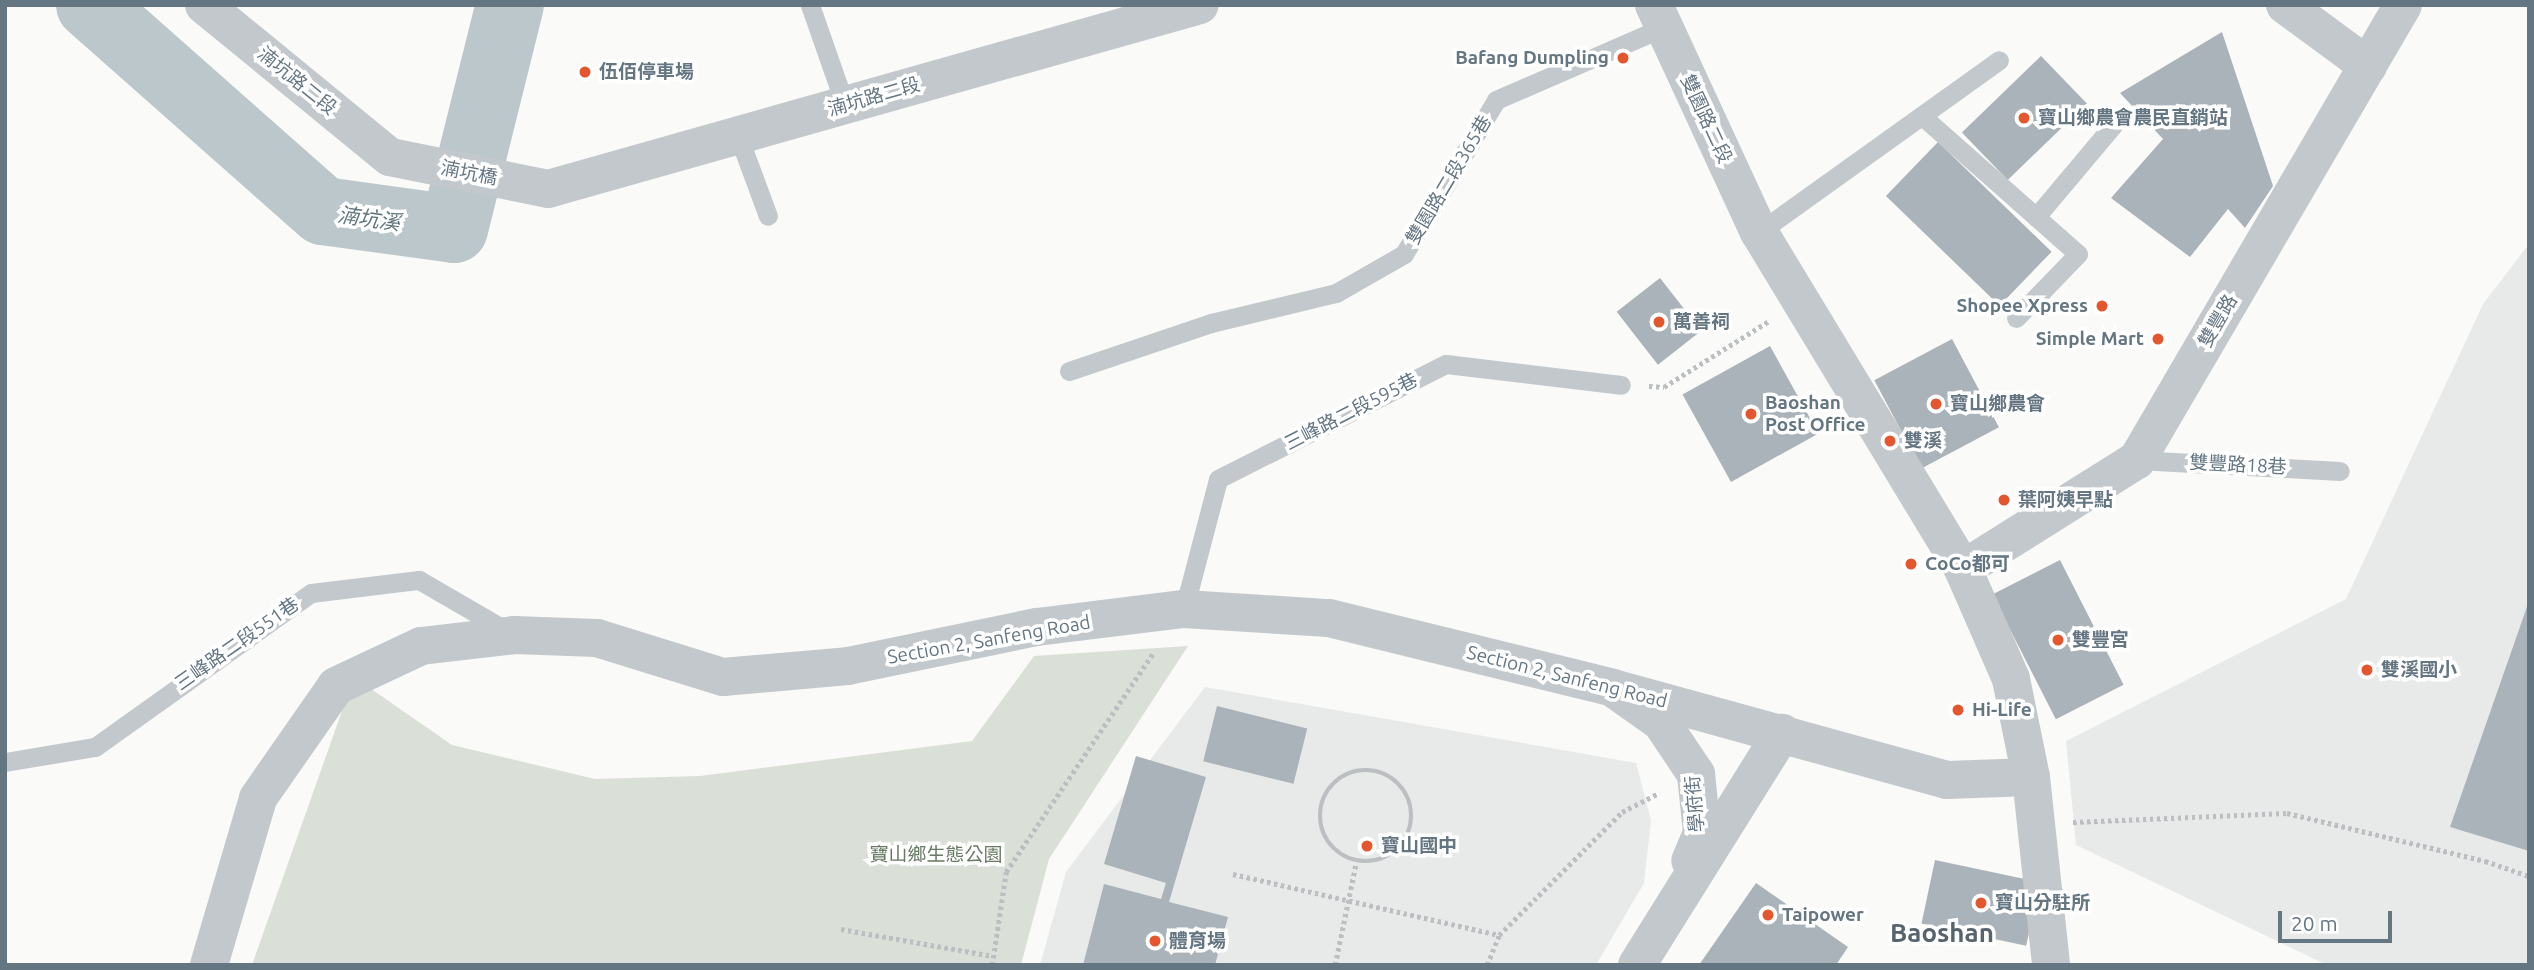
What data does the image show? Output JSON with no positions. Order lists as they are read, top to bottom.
{
  "streets": {
    "street": [
      "湳坑路二段",
      "雙園路二段",
      "湳坑橋",
      "雙豐路",
      "Section 2, Sanfeng Road",
      "學府街"
    ],
    "lane": [
      "雙園路二段365巷",
      "三峰路二段595巷",
      "雙豐路18巷",
      "三峰路二段551巷"
    ]
  },
  "crossings": [
    ["湳坑路二段", "湳坑橋"],
    ["雙園路二段", "雙園路二段365巷"],
    ["雙園路二段", "雙豐路"],
    ["雙園路二段", "Section 2, Sanfeng Road"],
    ["雙豐路", "雙豐路18巷"],
    ["三峰路二段595巷", "Section 2, Sanfeng Road"],
    ["Section 2, Sanfeng Road", "三峰路二段551巷"],
    ["Section 2, Sanfeng Road", "學府街"]
  ],
  "districts": ["Baoshan"],
  "water": ["湳坑溪"],
  "parks": ["寶山鄉生態公園"],
  "places": [
    "Bafang Dumpling",
    "伍佰停車場",
    "寶山鄉農會農民直銷站",
    "Shopee Xpress",
    "萬善祠",
    "Simple Mart",
    "寶山鄉農會",
    "Baoshan Post Office",
    "雙溪",
    "葉阿姨早點",
    "CoCo都可",
    "雙豐宮",
    "雙溪國小",
    "Hi-Life",
    "寶山國中",
    "寶山分駐所",
    "Taipower",
    "體育場"
  ],
  "scale_bar": "20 m"
}
